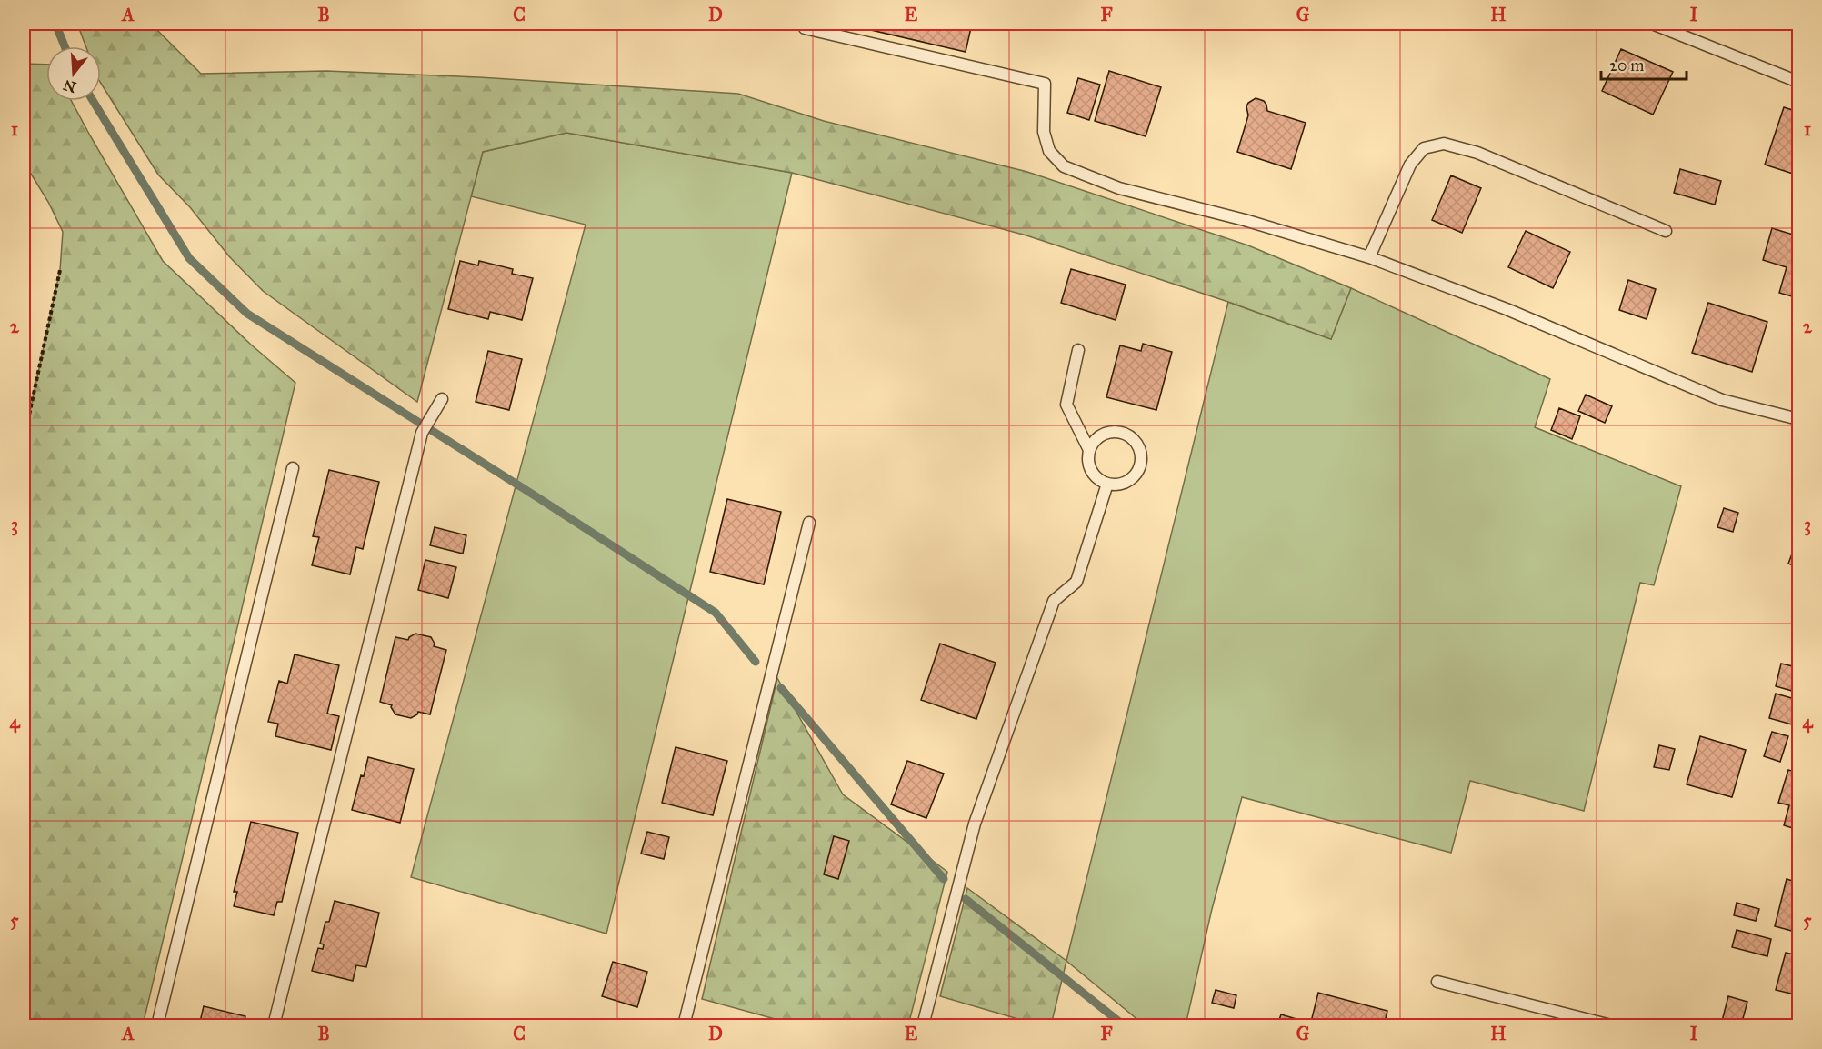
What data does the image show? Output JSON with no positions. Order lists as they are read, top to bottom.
{
  "scale_bar": "20 m",
  "north": "bottom",
  "grid": {
    "columns": [
      "A",
      "B",
      "C",
      "D",
      "E",
      "F",
      "G",
      "H",
      "I"
    ],
    "rows": [
      "1",
      "2",
      "3",
      "4",
      "5"
    ]
  }
}
